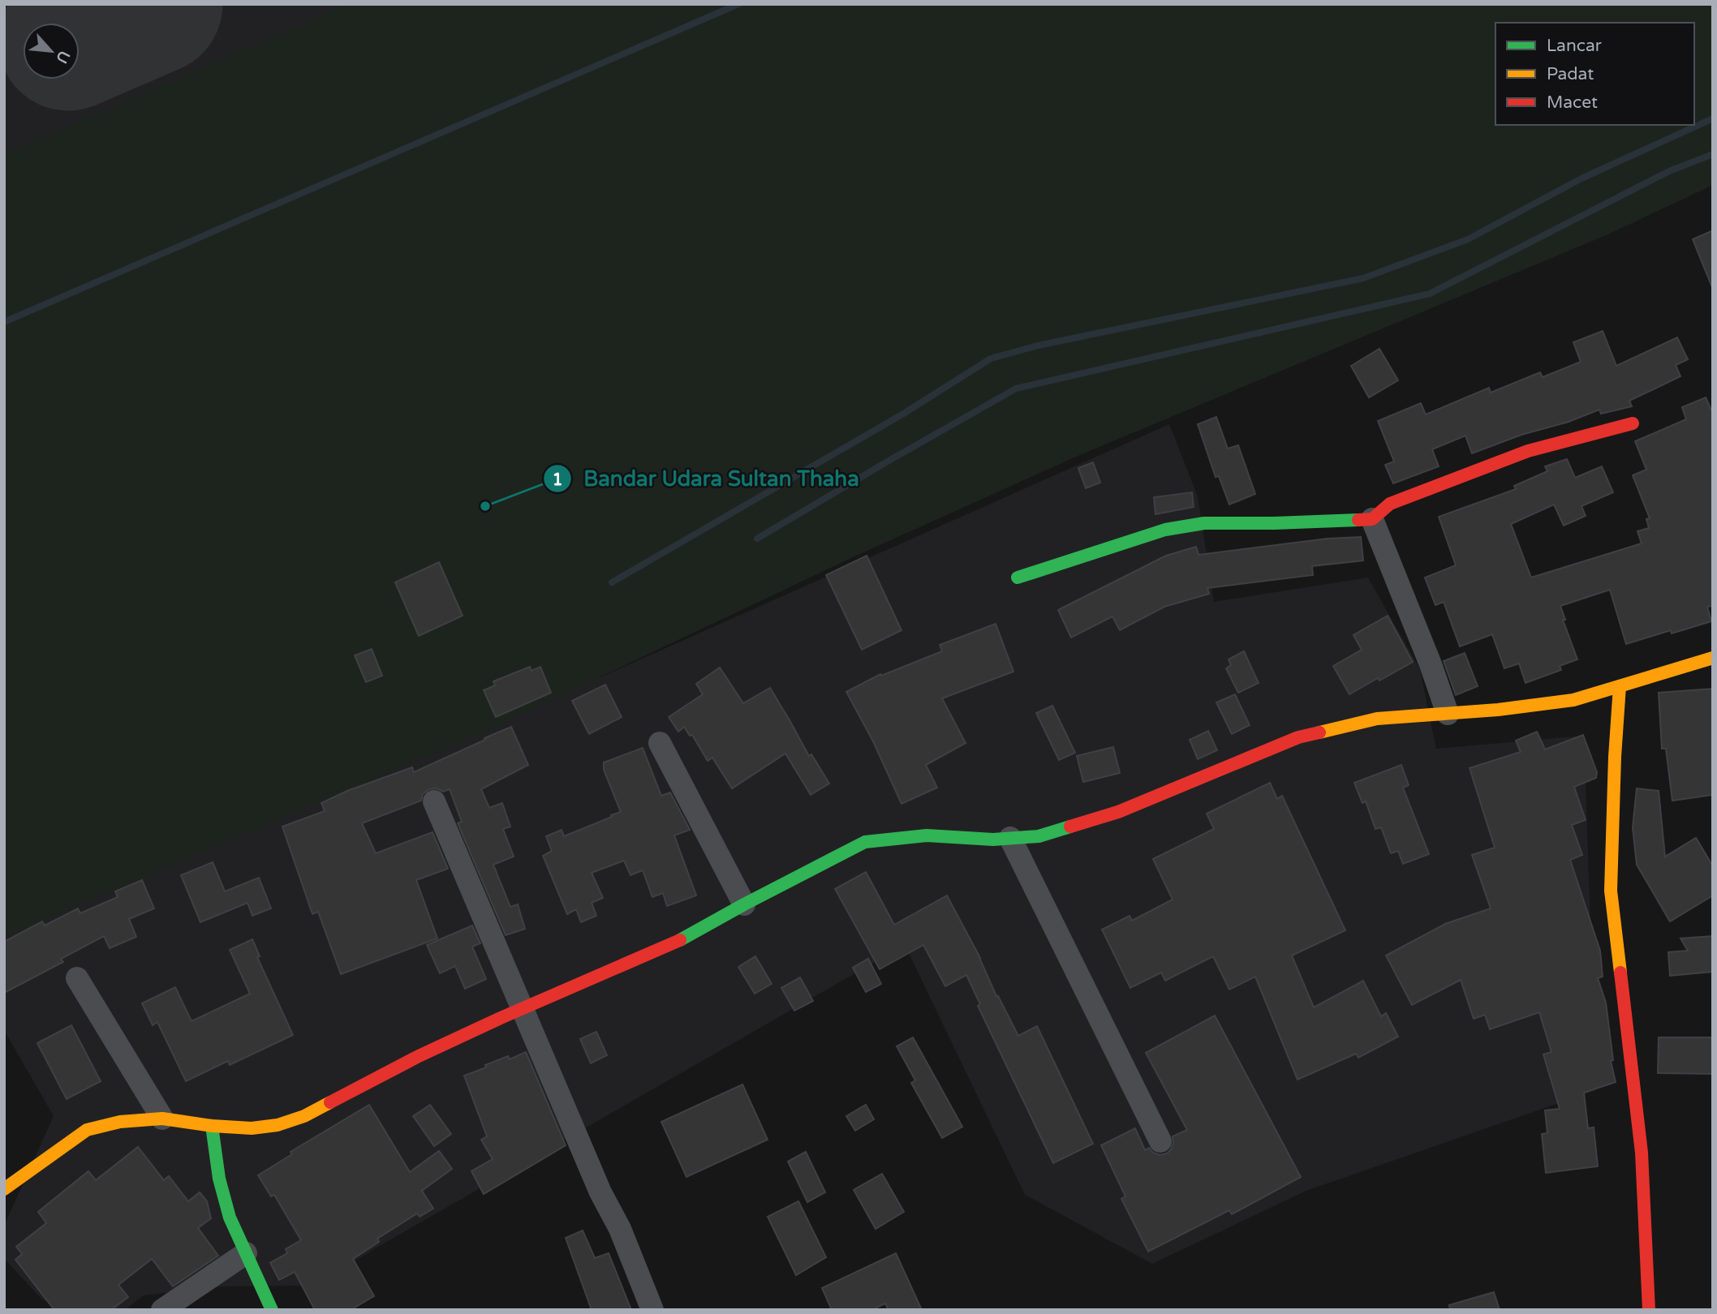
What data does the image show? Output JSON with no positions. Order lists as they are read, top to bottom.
{
  "places": ["Bandar Udara Sultan Thaha"],
  "legend": ["Lancar", "Padat", "Macet"],
  "north": "bottom right"
}
